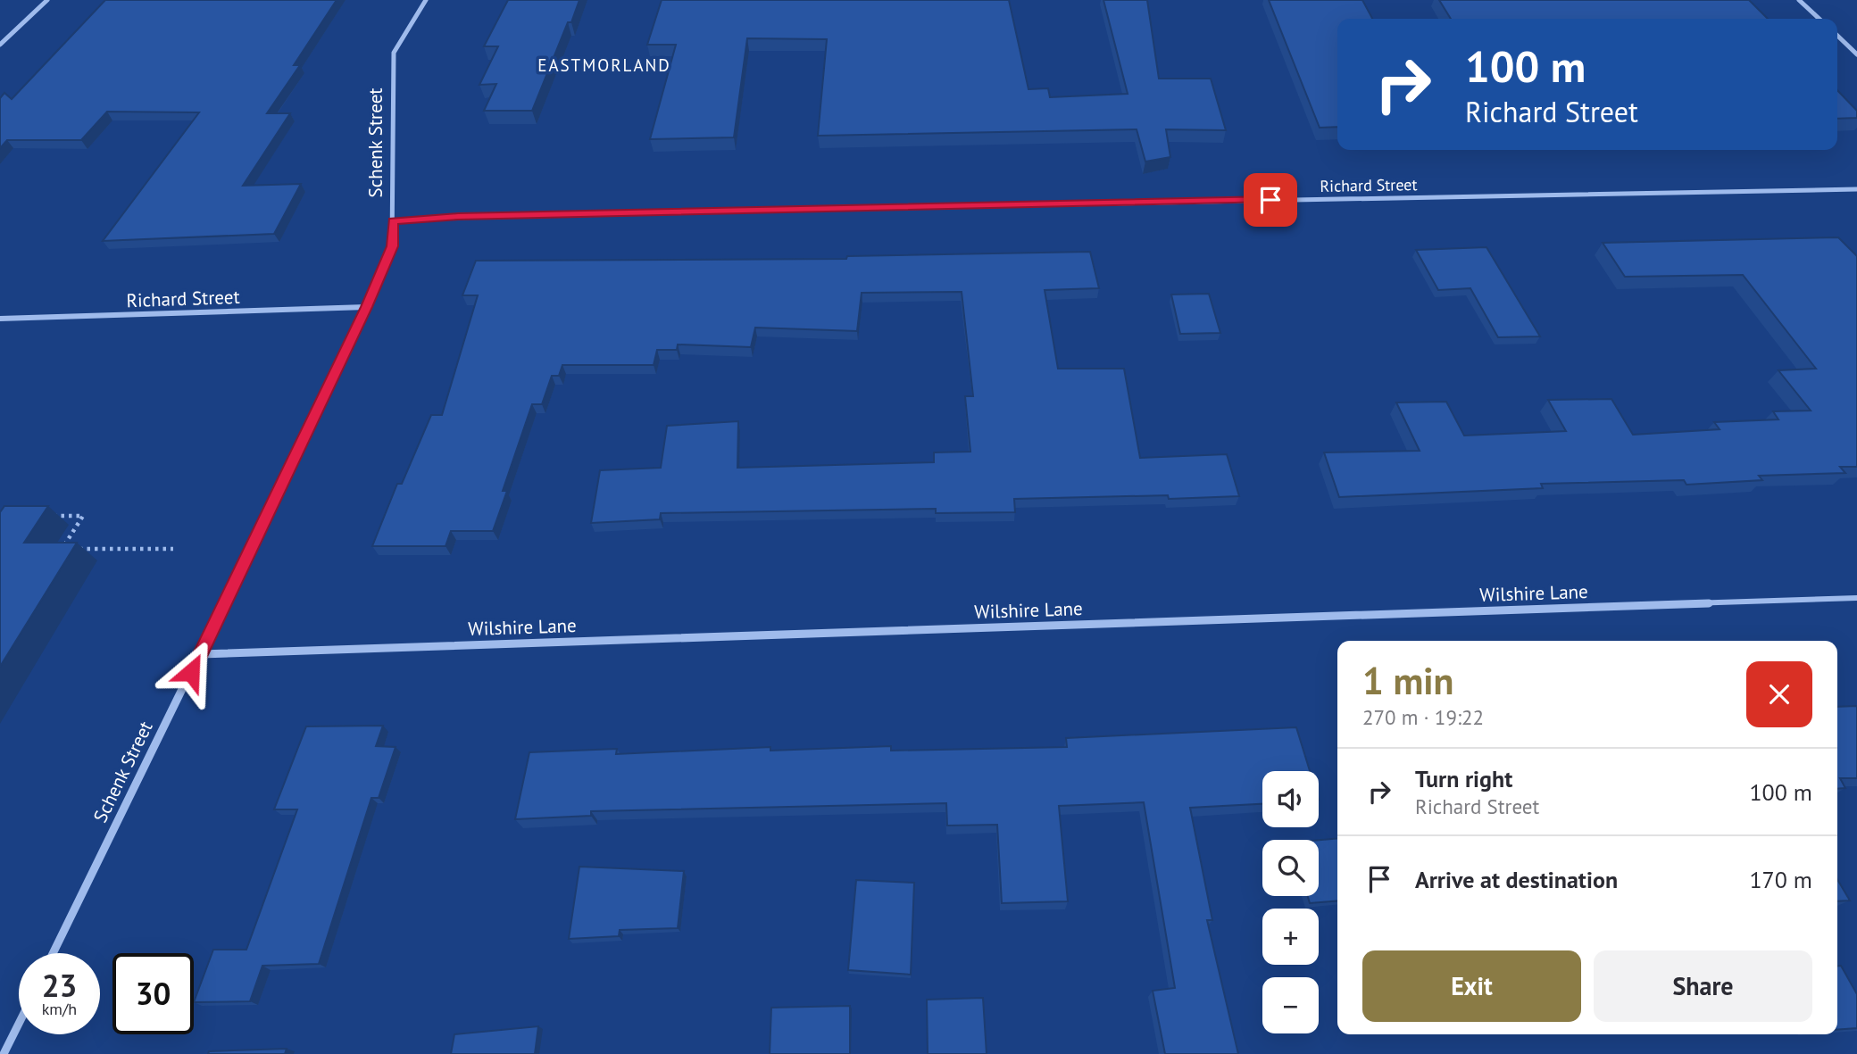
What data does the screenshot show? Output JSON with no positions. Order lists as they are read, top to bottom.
{
  "streets": {
    "street": ["Schenk Street", "Richard Street", "Wilshire Lane"]
  },
  "crossings": [
    ["Schenk Street", "Richard Street"],
    ["Schenk Street", "Wilshire Lane"]
  ],
  "districts": ["EASTMORLAND"],
  "page": {
    "turn": ["100 m", "Richard Street"],
    "heading": ["1 min", "270 m · 19:22"],
    "list": [
      {
        "name": "Turn right",
        "note": "Richard Street",
        "value": "100 m"
      },
      {
        "name": "Arrive at destination",
        "value": "170 m"
      }
    ],
    "map_buttons": ["+", "−"],
    "buttons": ["Exit", "Share"],
    "speed": "23 km/h",
    "limit": "30"
  }
}
